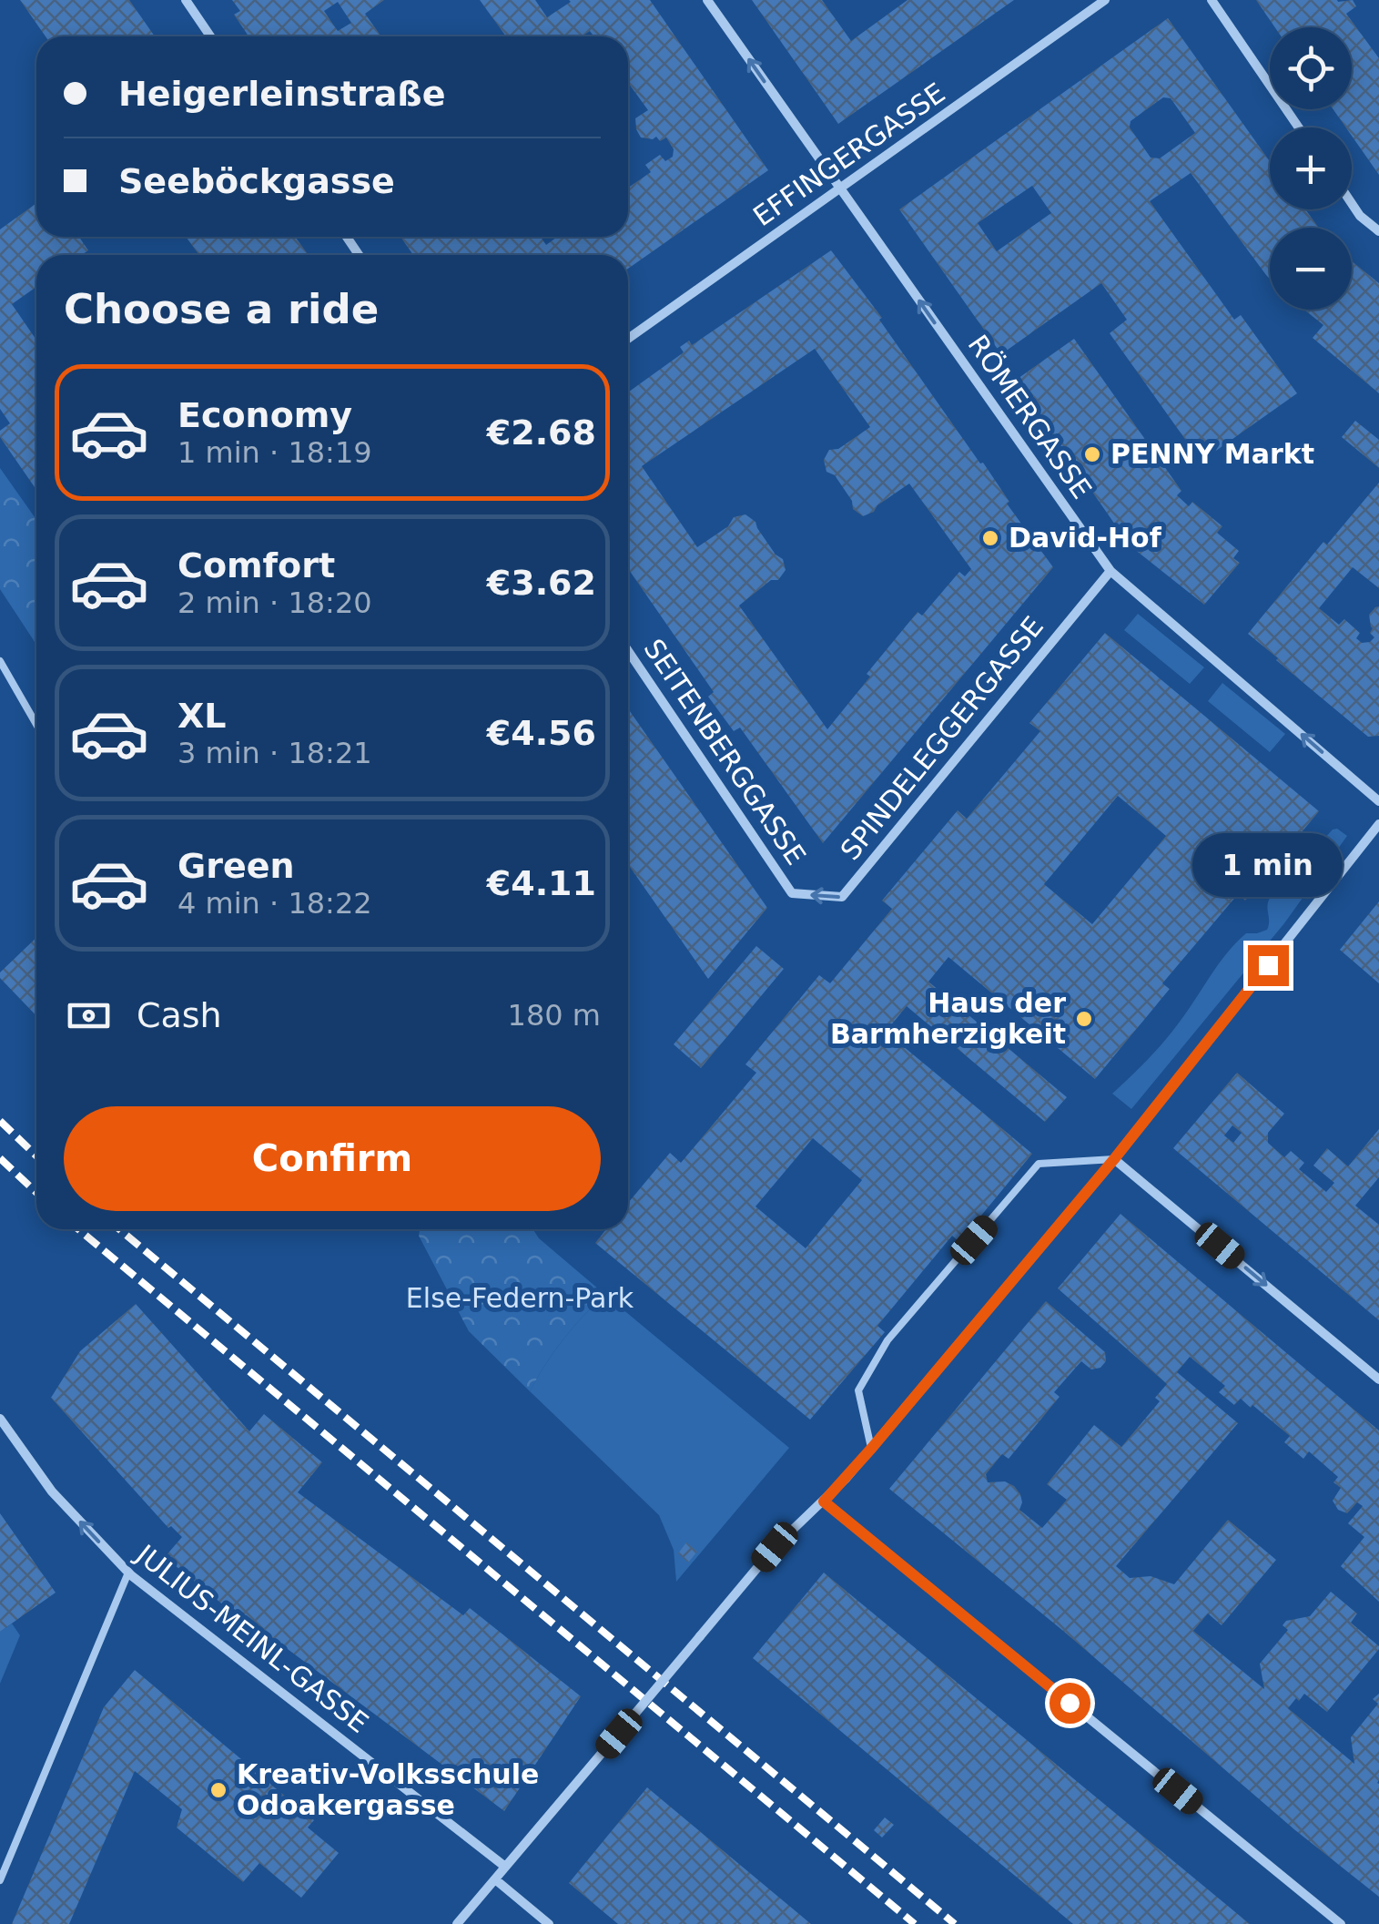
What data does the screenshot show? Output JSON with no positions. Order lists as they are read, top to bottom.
{
  "streets": {
    "street": [
      "EFFINGERGASSE",
      "RÖMERGASSE",
      "SPINDELEGGERGASSE",
      "SEITENBERGGASSE",
      "JULIUS-MEINL-GASSE"
    ]
  },
  "crossings": [
    ["EFFINGERGASSE", "RÖMERGASSE"],
    ["RÖMERGASSE", "SPINDELEGGERGASSE"],
    ["SPINDELEGGERGASSE", "SEITENBERGGASSE"]
  ],
  "one_way": ["RÖMERGASSE", "SPINDELEGGERGASSE"],
  "parks": ["Else-Federn-Park"],
  "places": [
    "PENNY Markt",
    "David-Hof",
    "Haus der Barmherzigkeit",
    "Kreativ-Volksschule Odoakergasse"
  ],
  "page": {
    "map_buttons": ["+", "−"],
    "banner": ["Heigerleinstraße", "Seeböckgasse"],
    "heading": "Choose a ride",
    "list": [
      {
        "name": "Economy",
        "note": "1 min · 18:19",
        "value": "€2.68"
      },
      {
        "name": "Comfort",
        "note": "2 min · 18:20",
        "value": "€3.62"
      },
      {
        "name": "XL",
        "note": "3 min · 18:21",
        "value": "€4.56"
      },
      {
        "name": "Green",
        "note": "4 min · 18:22",
        "value": "€4.11"
      }
    ],
    "bubble": "1 min",
    "pay": ["Cash", "180 m"],
    "buttons": "Confirm"
  }
}
